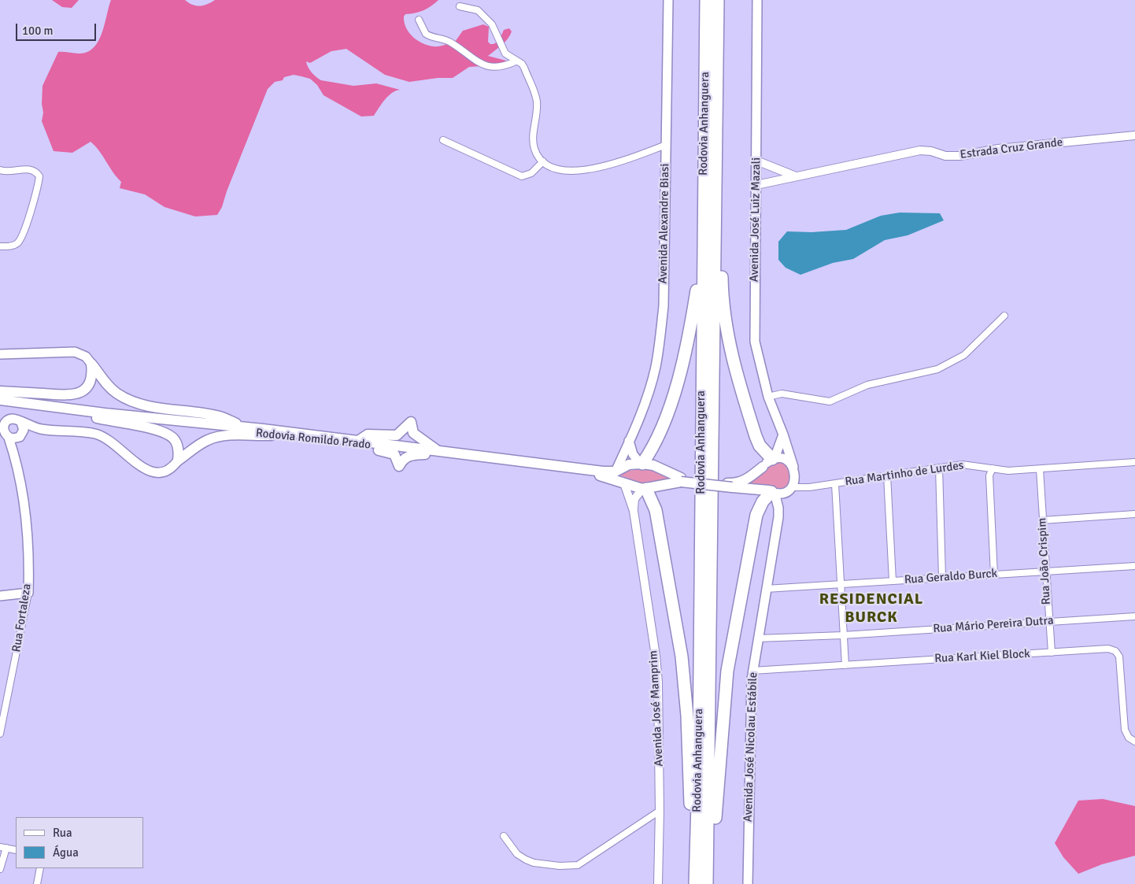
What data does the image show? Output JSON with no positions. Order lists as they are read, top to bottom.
{
  "streets": {
    "highway": ["Rodovia Anhanguera"],
    "main road": [
      "Avenida José Luiz Mazali",
      "Avenida Alexandre Biasi",
      "Rodovia Romildo Prado",
      "Rua Fortaleza",
      "Avenida José Nicolau Estábile"
    ],
    "street": [
      "Estrada Cruz Grande",
      "Rua Martinho de Lurdes",
      "Rua João Crispim",
      "Rua Geraldo Burck",
      "Rua Mário Pereira Dutra",
      "Rua Karl Kiel Block",
      "Avenida José Mamprim"
    ]
  },
  "crossings": [
    ["Estrada Cruz Grande", "Avenida José Luiz Mazali"],
    ["Avenida José Luiz Mazali", "Avenida José Nicolau Estábile"],
    ["Avenida Alexandre Biasi", "Rodovia Romildo Prado"],
    ["Rodovia Romildo Prado", "Avenida José Mamprim"],
    ["Rua Martinho de Lurdes", "Rua João Crispim"],
    ["Rua Martinho de Lurdes", "Avenida José Nicolau Estábile"],
    ["Rua João Crispim", "Rua Geraldo Burck"],
    ["Rua João Crispim", "Rua Mário Pereira Dutra"],
    ["Rua João Crispim", "Rua Karl Kiel Block"],
    ["Rua Geraldo Burck", "Avenida José Nicolau Estábile"],
    ["Rua Mário Pereira Dutra", "Avenida José Nicolau Estábile"],
    ["Rua Karl Kiel Block", "Avenida José Nicolau Estábile"]
  ],
  "districts": ["RESIDENCIAL BURCK"],
  "legend": ["Rua", "Água"],
  "scale_bar": "100 m"
}
